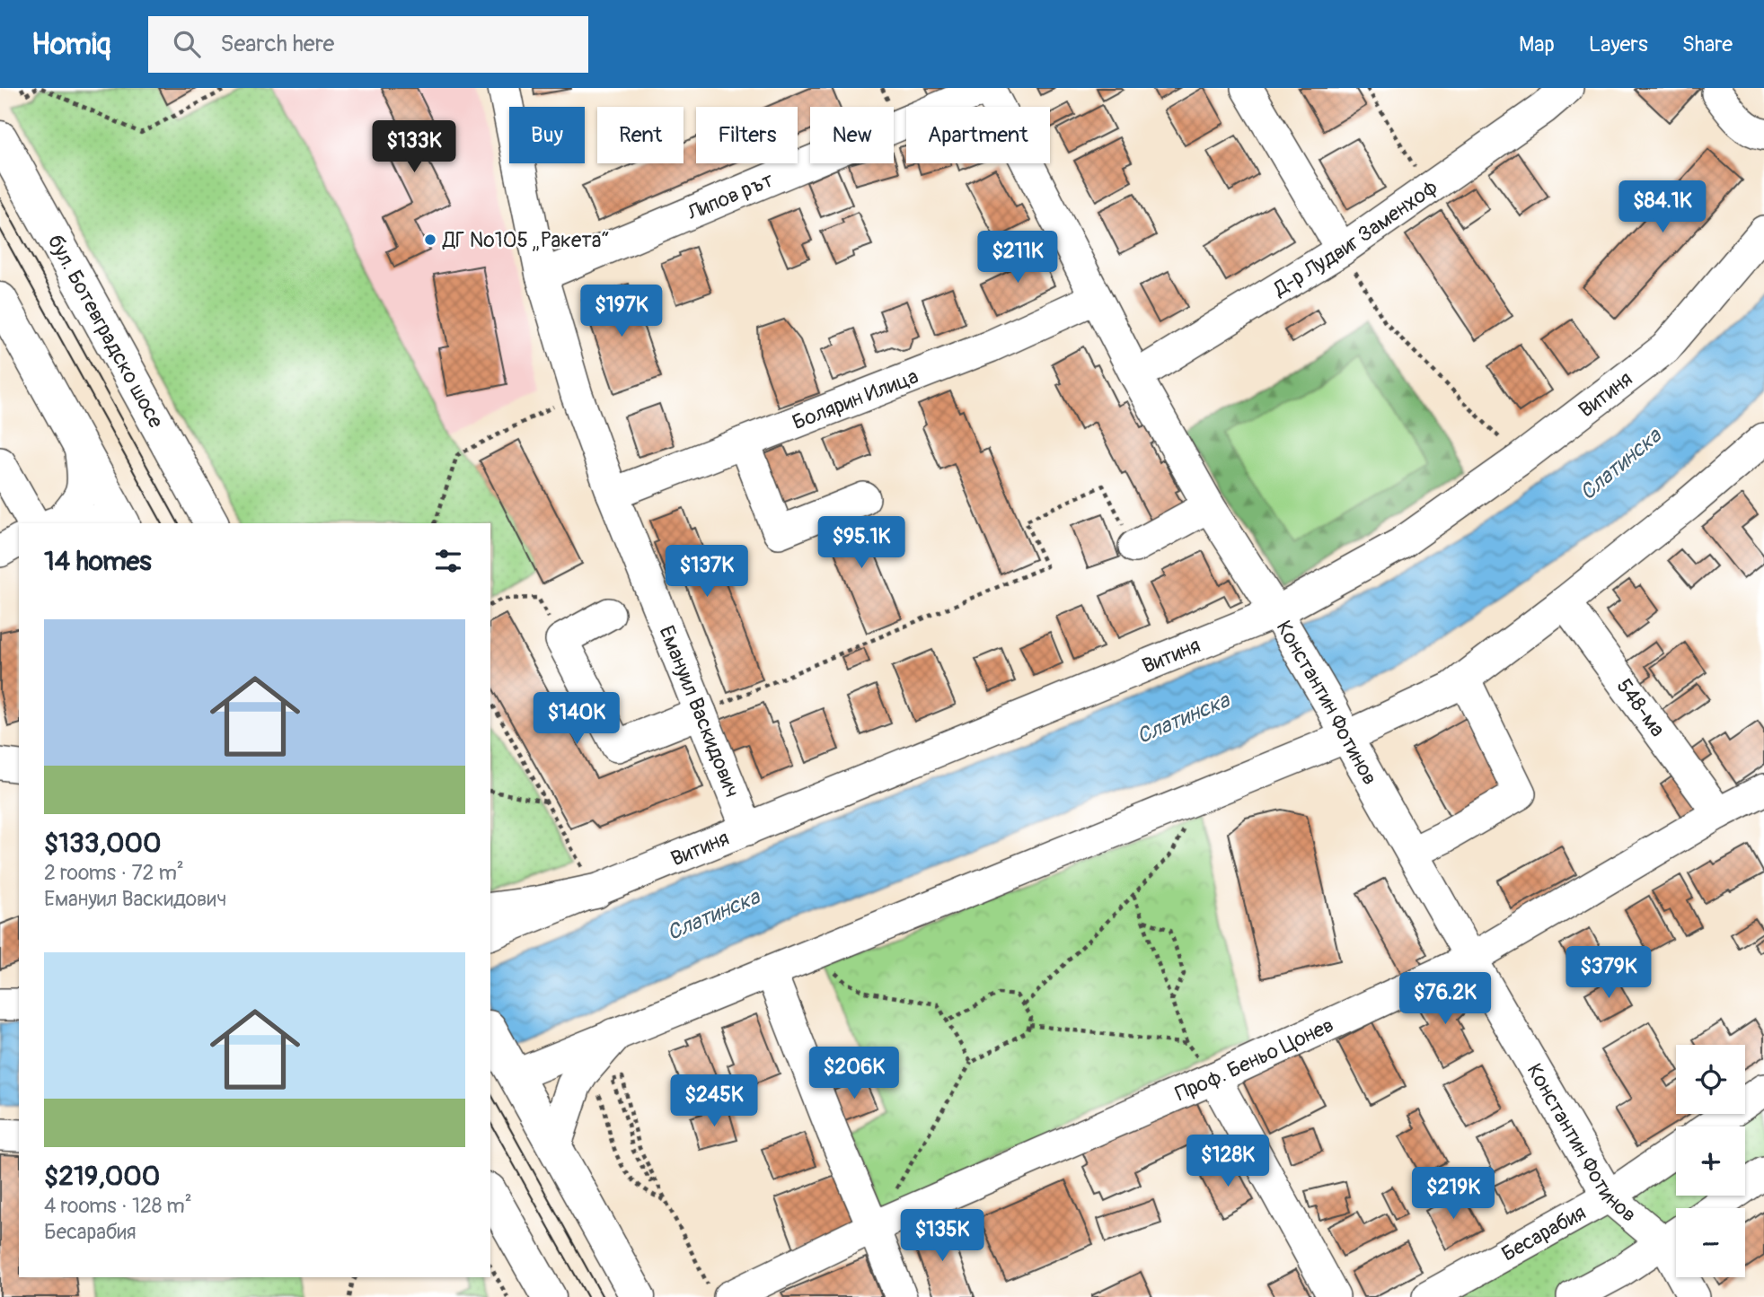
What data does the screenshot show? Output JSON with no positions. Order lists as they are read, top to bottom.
{
  "streets": {
    "main road": ["бул. Ботевградско шосе"],
    "street": [
      "Липов рът",
      "Д-р Лудвиг Заменхоф",
      "Витиня",
      "Болярин Илица",
      "Константин Фотинов",
      "548-ма",
      "Емануил Васкидович",
      "Проф. Беньо Цонев",
      "Бесарабия"
    ]
  },
  "crossings": [
    ["Липов рът", "Константин Фотинов"],
    ["Липов рът", "Емануил Васкидович"],
    ["Д-р Лудвиг Заменхоф", "Константин Фотинов"],
    ["Витиня", "Константин Фотинов"],
    ["Витиня", "Емануил Васкидович"],
    ["Болярин Илица", "Константин Фотинов"],
    ["Болярин Илица", "Емануил Васкидович"],
    ["Константин Фотинов", "Проф. Беньо Цонев"],
    ["Константин Фотинов", "Бесарабия"],
    ["548-ма", "Проф. Беньо Цонев"]
  ],
  "water": ["Слатинска"],
  "places": ["ДГ №105 „Ракета“"],
  "page": {
    "header": "Homiq",
    "search": "Search here",
    "nav": ["Map", "Layers", "Share"],
    "chip": [
      "Buy",
      "Rent",
      "Filters",
      "New",
      "Apartment"
    ],
    "price": [
      "$133K",
      "$84.1K",
      "$211K",
      "$197K",
      "$95.1K",
      "$137K",
      "$140K",
      "$379K",
      "$76.2K",
      "$206K",
      "$245K",
      "$128K",
      "$219K",
      "$135K"
    ],
    "heading": "14 homes",
    "list": [
      {
        "name": "$133,000",
        "note": "2 rooms · 72 m² · Емануил Васкидович"
      },
      {
        "name": "$219,000",
        "note": "4 rooms · 128 m² · Бесарабия"
      }
    ],
    "map_buttons": ["+", "−"]
  }
}
